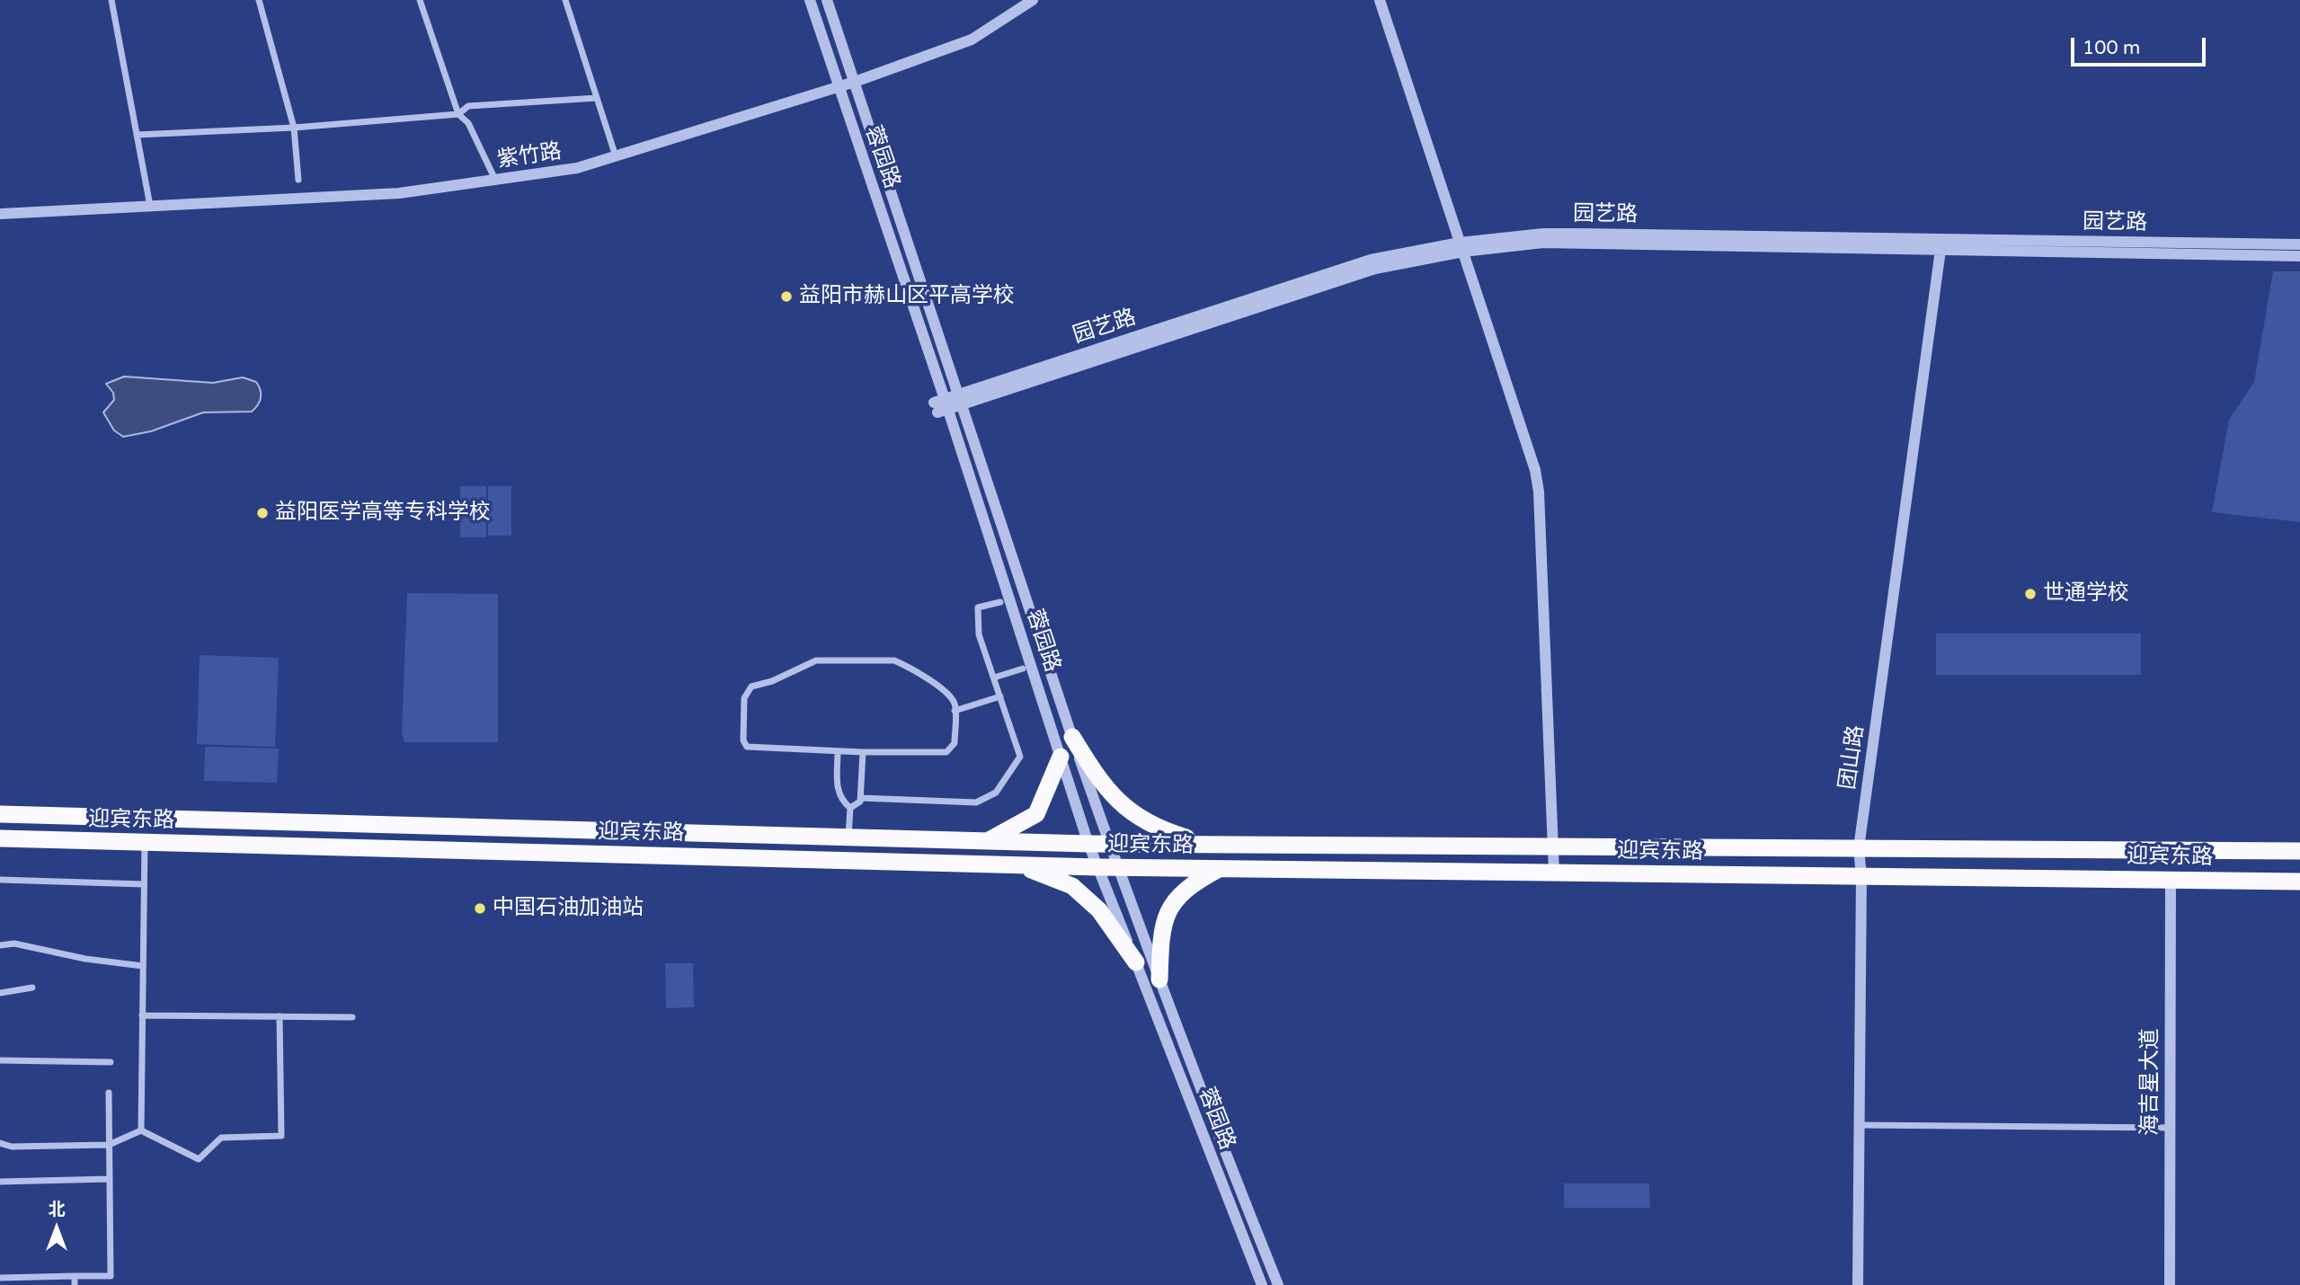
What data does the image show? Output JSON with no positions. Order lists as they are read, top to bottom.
{
  "streets": {
    "highway": ["迎宾东路"],
    "street": [
      "紫竹路",
      "蓉园路",
      "园艺路",
      "团山路",
      "海吉星大道"
    ]
  },
  "crossings": [
    ["紫竹路", "蓉园路"],
    ["蓉园路", "园艺路"],
    ["蓉园路", "迎宾东路"],
    ["园艺路", "团山路"],
    ["团山路", "迎宾东路"],
    ["迎宾东路", "海吉星大道"]
  ],
  "places": [
    "益阳市赫山区平高学校",
    "益阳医学高等专科学校",
    "世通学校",
    "中国石油加油站"
  ],
  "scale_bar": "100 m",
  "north": "top"
}
